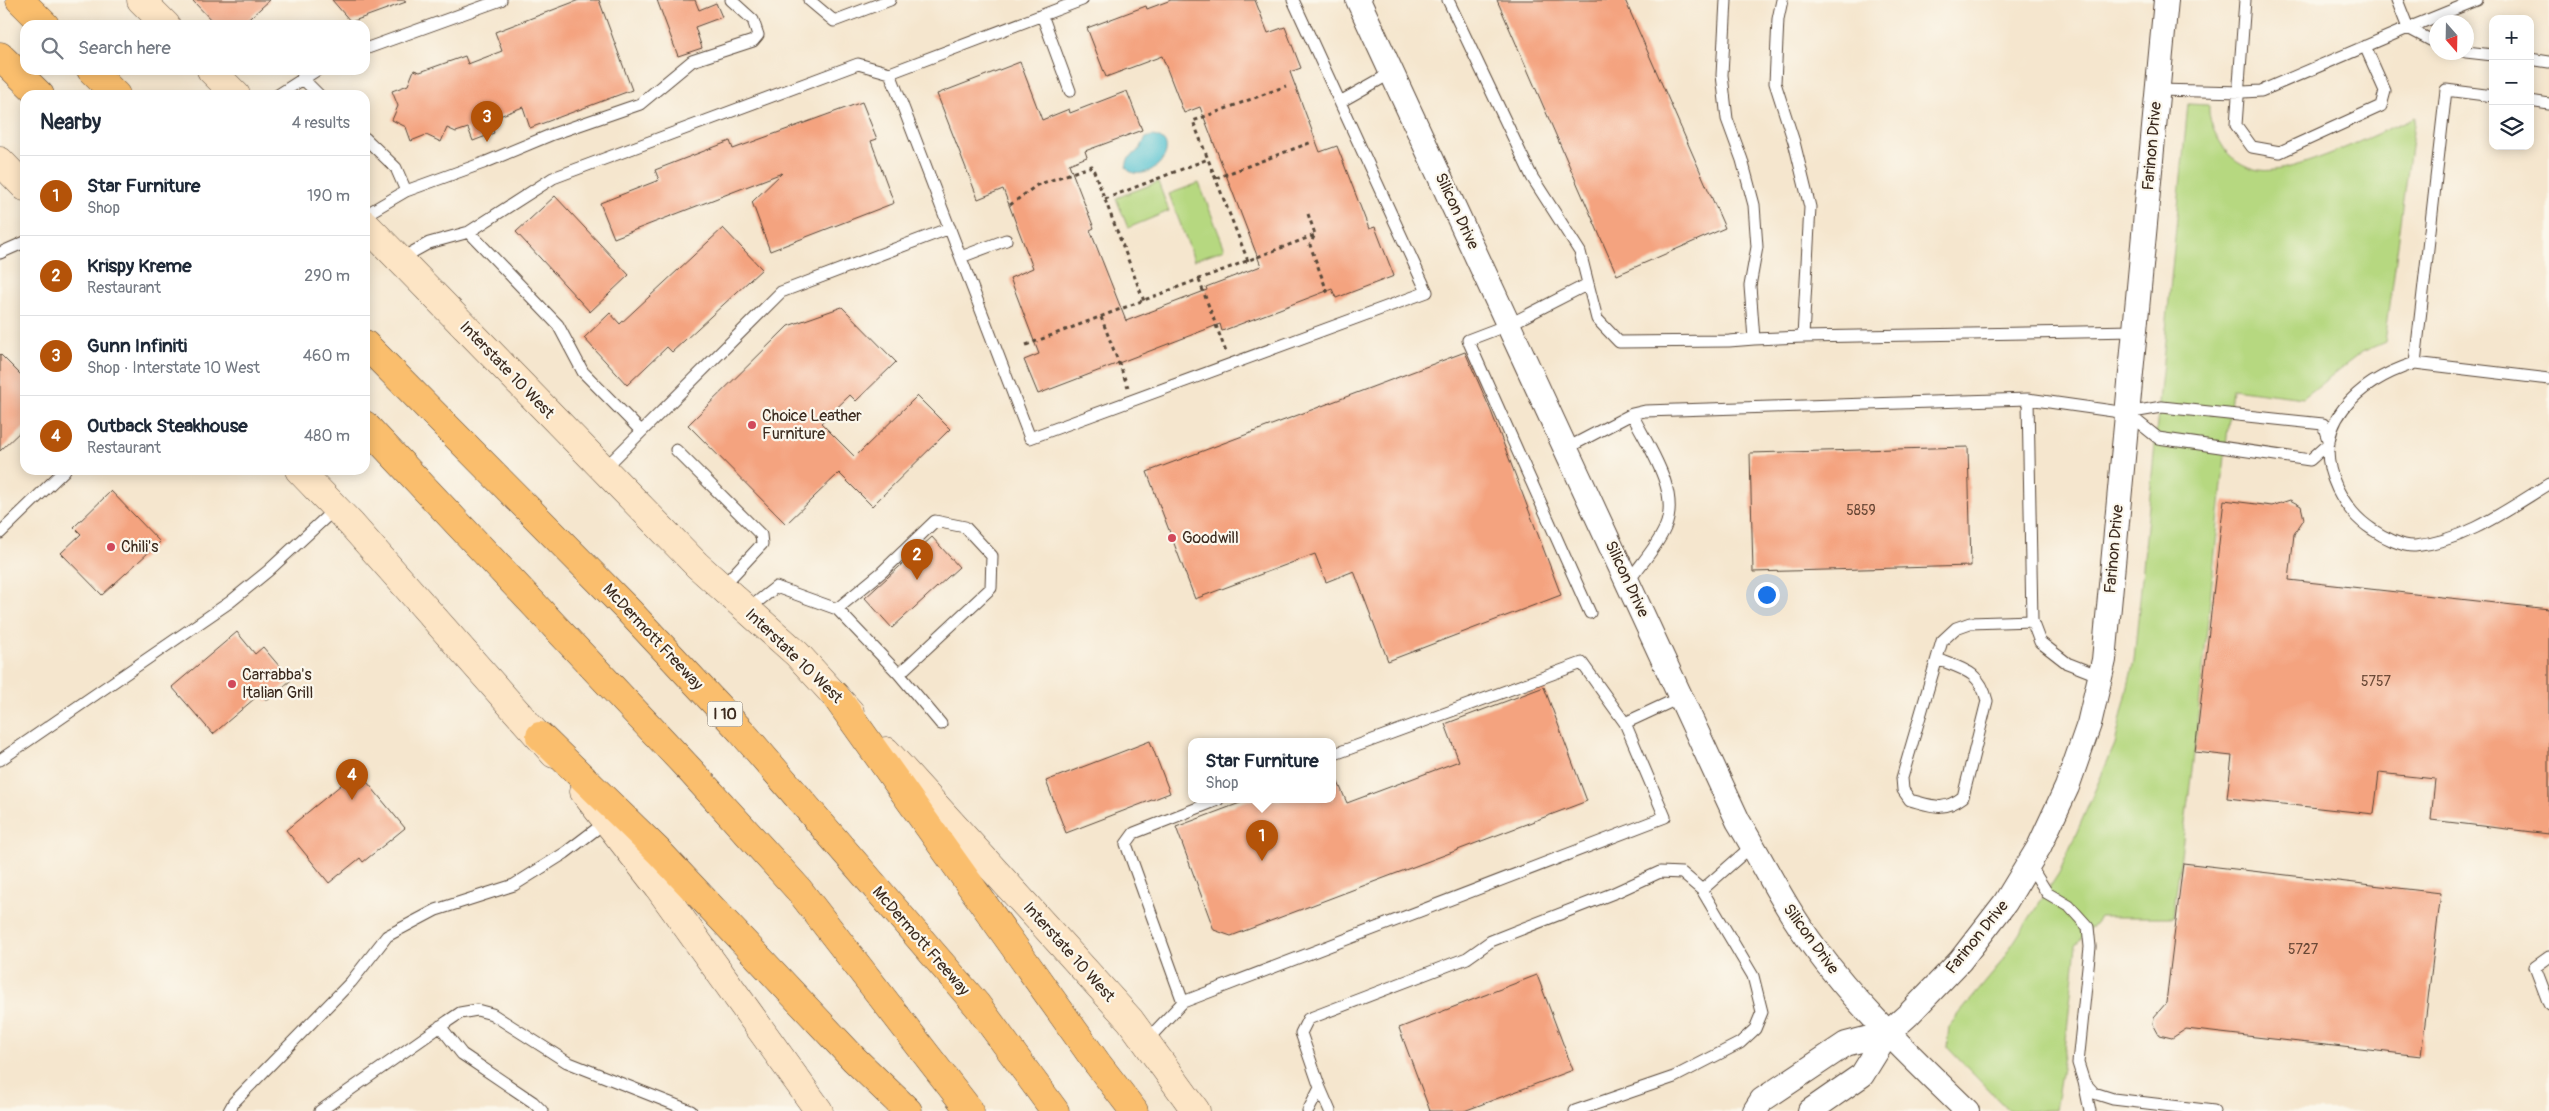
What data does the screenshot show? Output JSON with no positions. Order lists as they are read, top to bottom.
{
  "streets": {
    "highway": ["McDermott Freeway", "I 10"],
    "main road": ["Interstate 10 West"],
    "street": ["Farinon Drive", "Silicon Drive"]
  },
  "crossings": [
    ["Farinon Drive", "Silicon Drive"]
  ],
  "places": [
    "Choice Leather Furniture",
    "Goodwill",
    "Chili's",
    "Carrabba's Italian Grill"
  ],
  "house_numbers": ["5859", "5757", "5727"],
  "north": "bottom",
  "page": {
    "map_buttons": ["+", "−"],
    "search": "Search here",
    "heading": ["Nearby", "4 results"],
    "pins": [
      "3",
      "2",
      "4",
      "1"
    ],
    "list": [
      {
        "mark": "1",
        "name": "Star Furniture",
        "note": "Shop",
        "value": "190 m"
      },
      {
        "mark": "2",
        "name": "Krispy Kreme",
        "note": "Restaurant",
        "value": "290 m"
      },
      {
        "mark": "3",
        "name": "Gunn Infiniti",
        "note": "Shop · Interstate 10 West",
        "value": "460 m"
      },
      {
        "mark": "4",
        "name": "Outback Steakhouse",
        "note": "Restaurant",
        "value": "480 m"
      }
    ],
    "popup": ["Star Furniture", "Shop"]
  }
}
